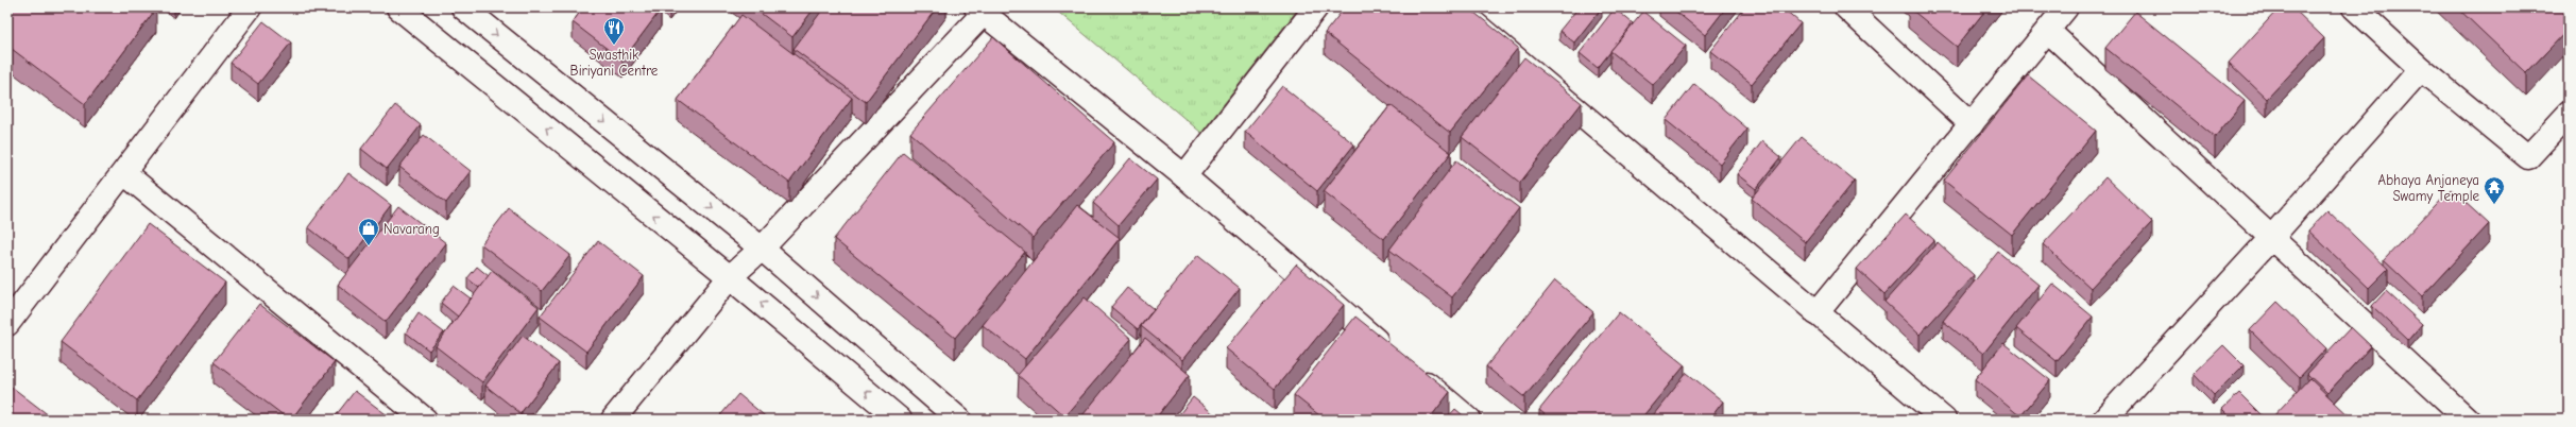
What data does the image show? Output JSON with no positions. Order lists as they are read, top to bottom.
{
  "places": {
    "restaurant": ["Swasthik Biriyani Centre"],
    "temple": ["Abhaya Anjaneya Swamy Temple"],
    "shop": ["Navarang"]
  }
}
